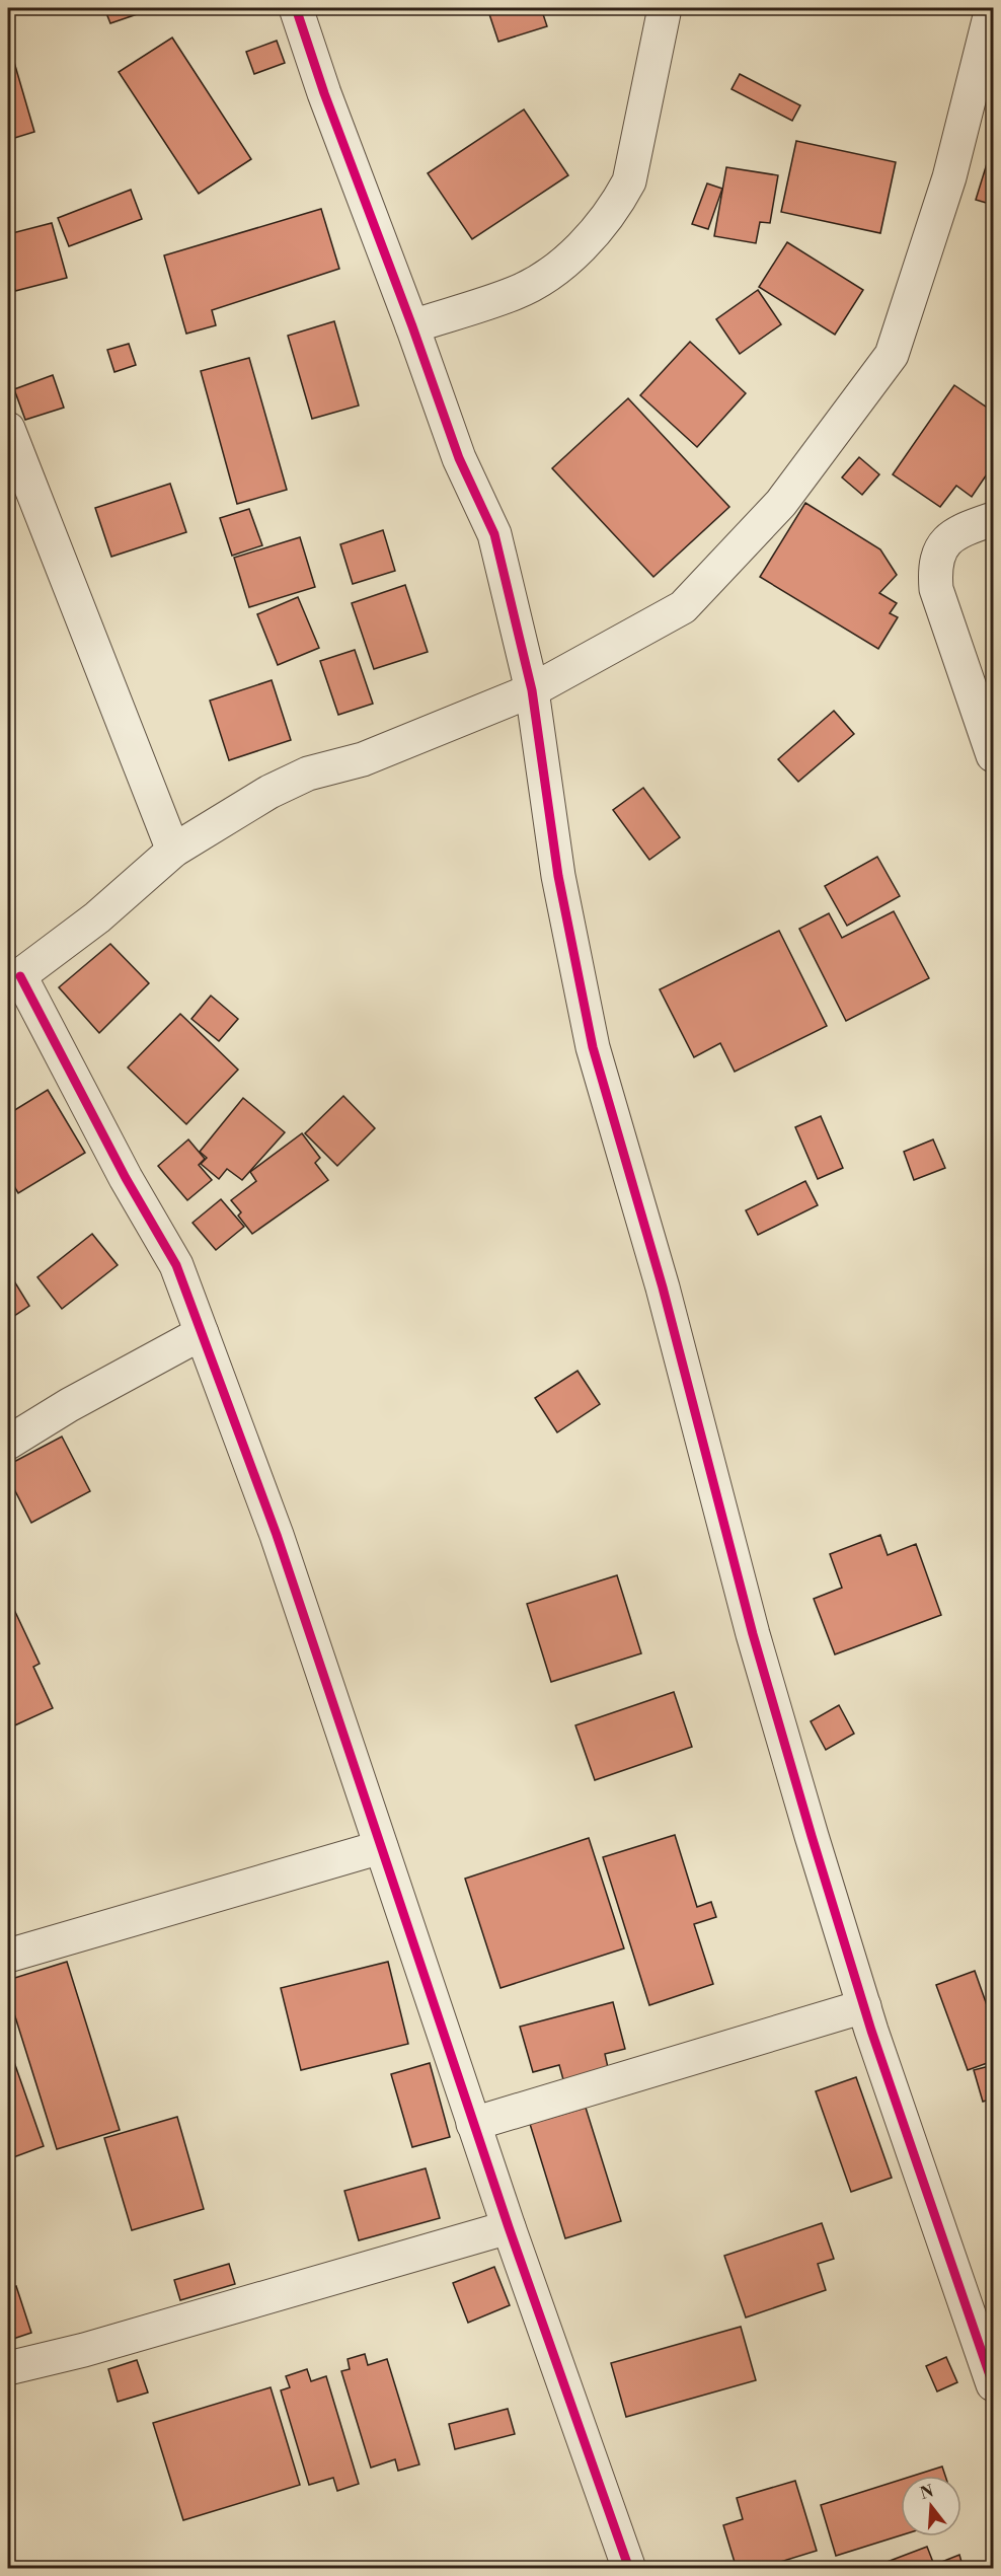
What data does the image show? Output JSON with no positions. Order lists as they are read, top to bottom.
{
  "north": "top"
}
